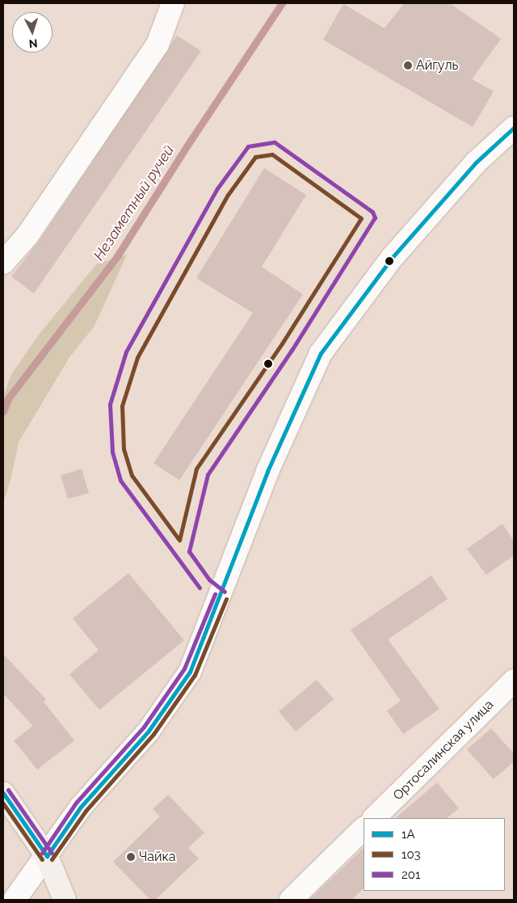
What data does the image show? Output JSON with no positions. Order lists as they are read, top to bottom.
{
  "streets": {
    "street": ["Ортосалинская улица"]
  },
  "water": ["Незаметный ручей"],
  "places": ["Айгуль", "Чайка"],
  "lines": ["transit line 1А", "transit line 201", "transit line 103"],
  "legend": ["1А", "103", "201"],
  "north": "bottom"
}
